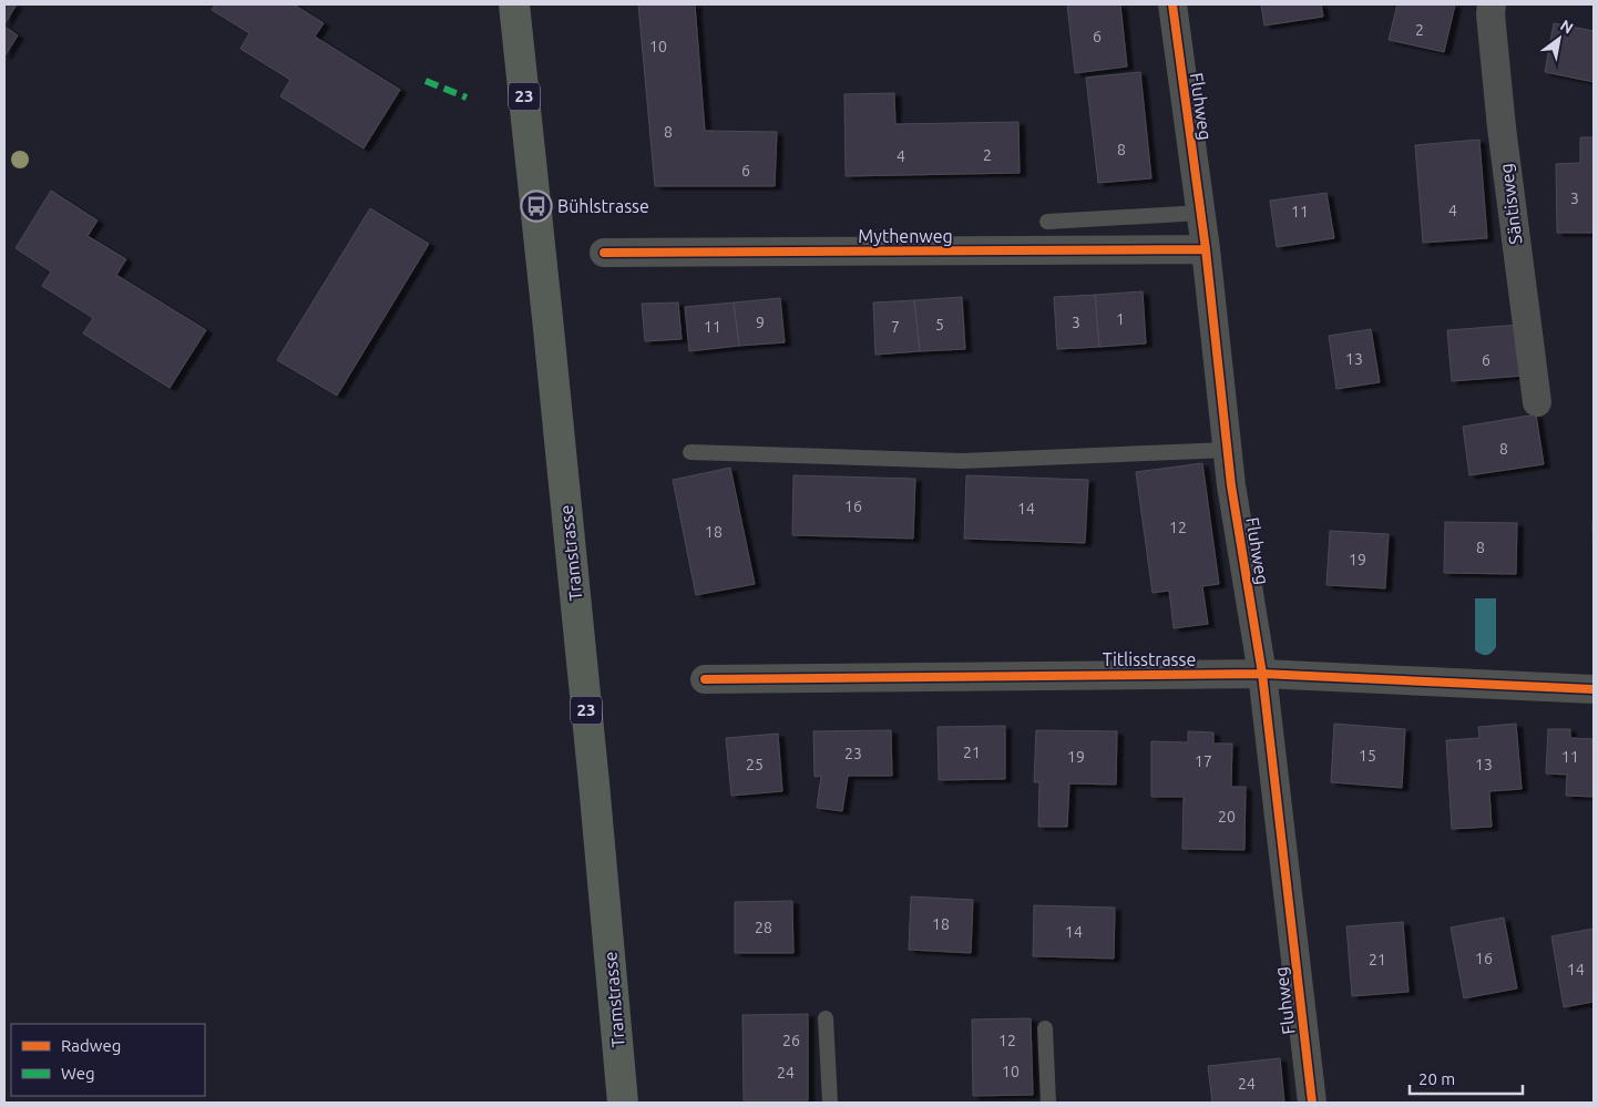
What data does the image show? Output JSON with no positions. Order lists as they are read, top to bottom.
{
  "streets": {
    "main road": ["23", "Tramstrasse"],
    "street": [
      "Fluhweg",
      "Säntisweg",
      "Mythenweg",
      "Titlisstrasse"
    ]
  },
  "crossings": [
    ["Fluhweg", "Mythenweg"],
    ["Fluhweg", "Titlisstrasse"]
  ],
  "places": {
    "bus stop": ["Bühlstrasse"]
  },
  "house_numbers": [
    "2",
    "6",
    "10",
    "8",
    "8",
    "2",
    "4",
    "6",
    "3",
    "4",
    "11",
    "1",
    "9",
    "3",
    "5",
    "11",
    "7",
    "13",
    "6",
    "8",
    "16",
    "14",
    "12",
    "18",
    "8",
    "19",
    "21",
    "23",
    "15",
    "19",
    "11",
    "17",
    "25",
    "13",
    "20",
    "18",
    "28",
    "14",
    "16",
    "21",
    "14",
    "26",
    "12",
    "10",
    "24",
    "24"
  ],
  "legend": ["Radweg", "Weg"],
  "scale_bar": "20 m",
  "north": "top right"
}
